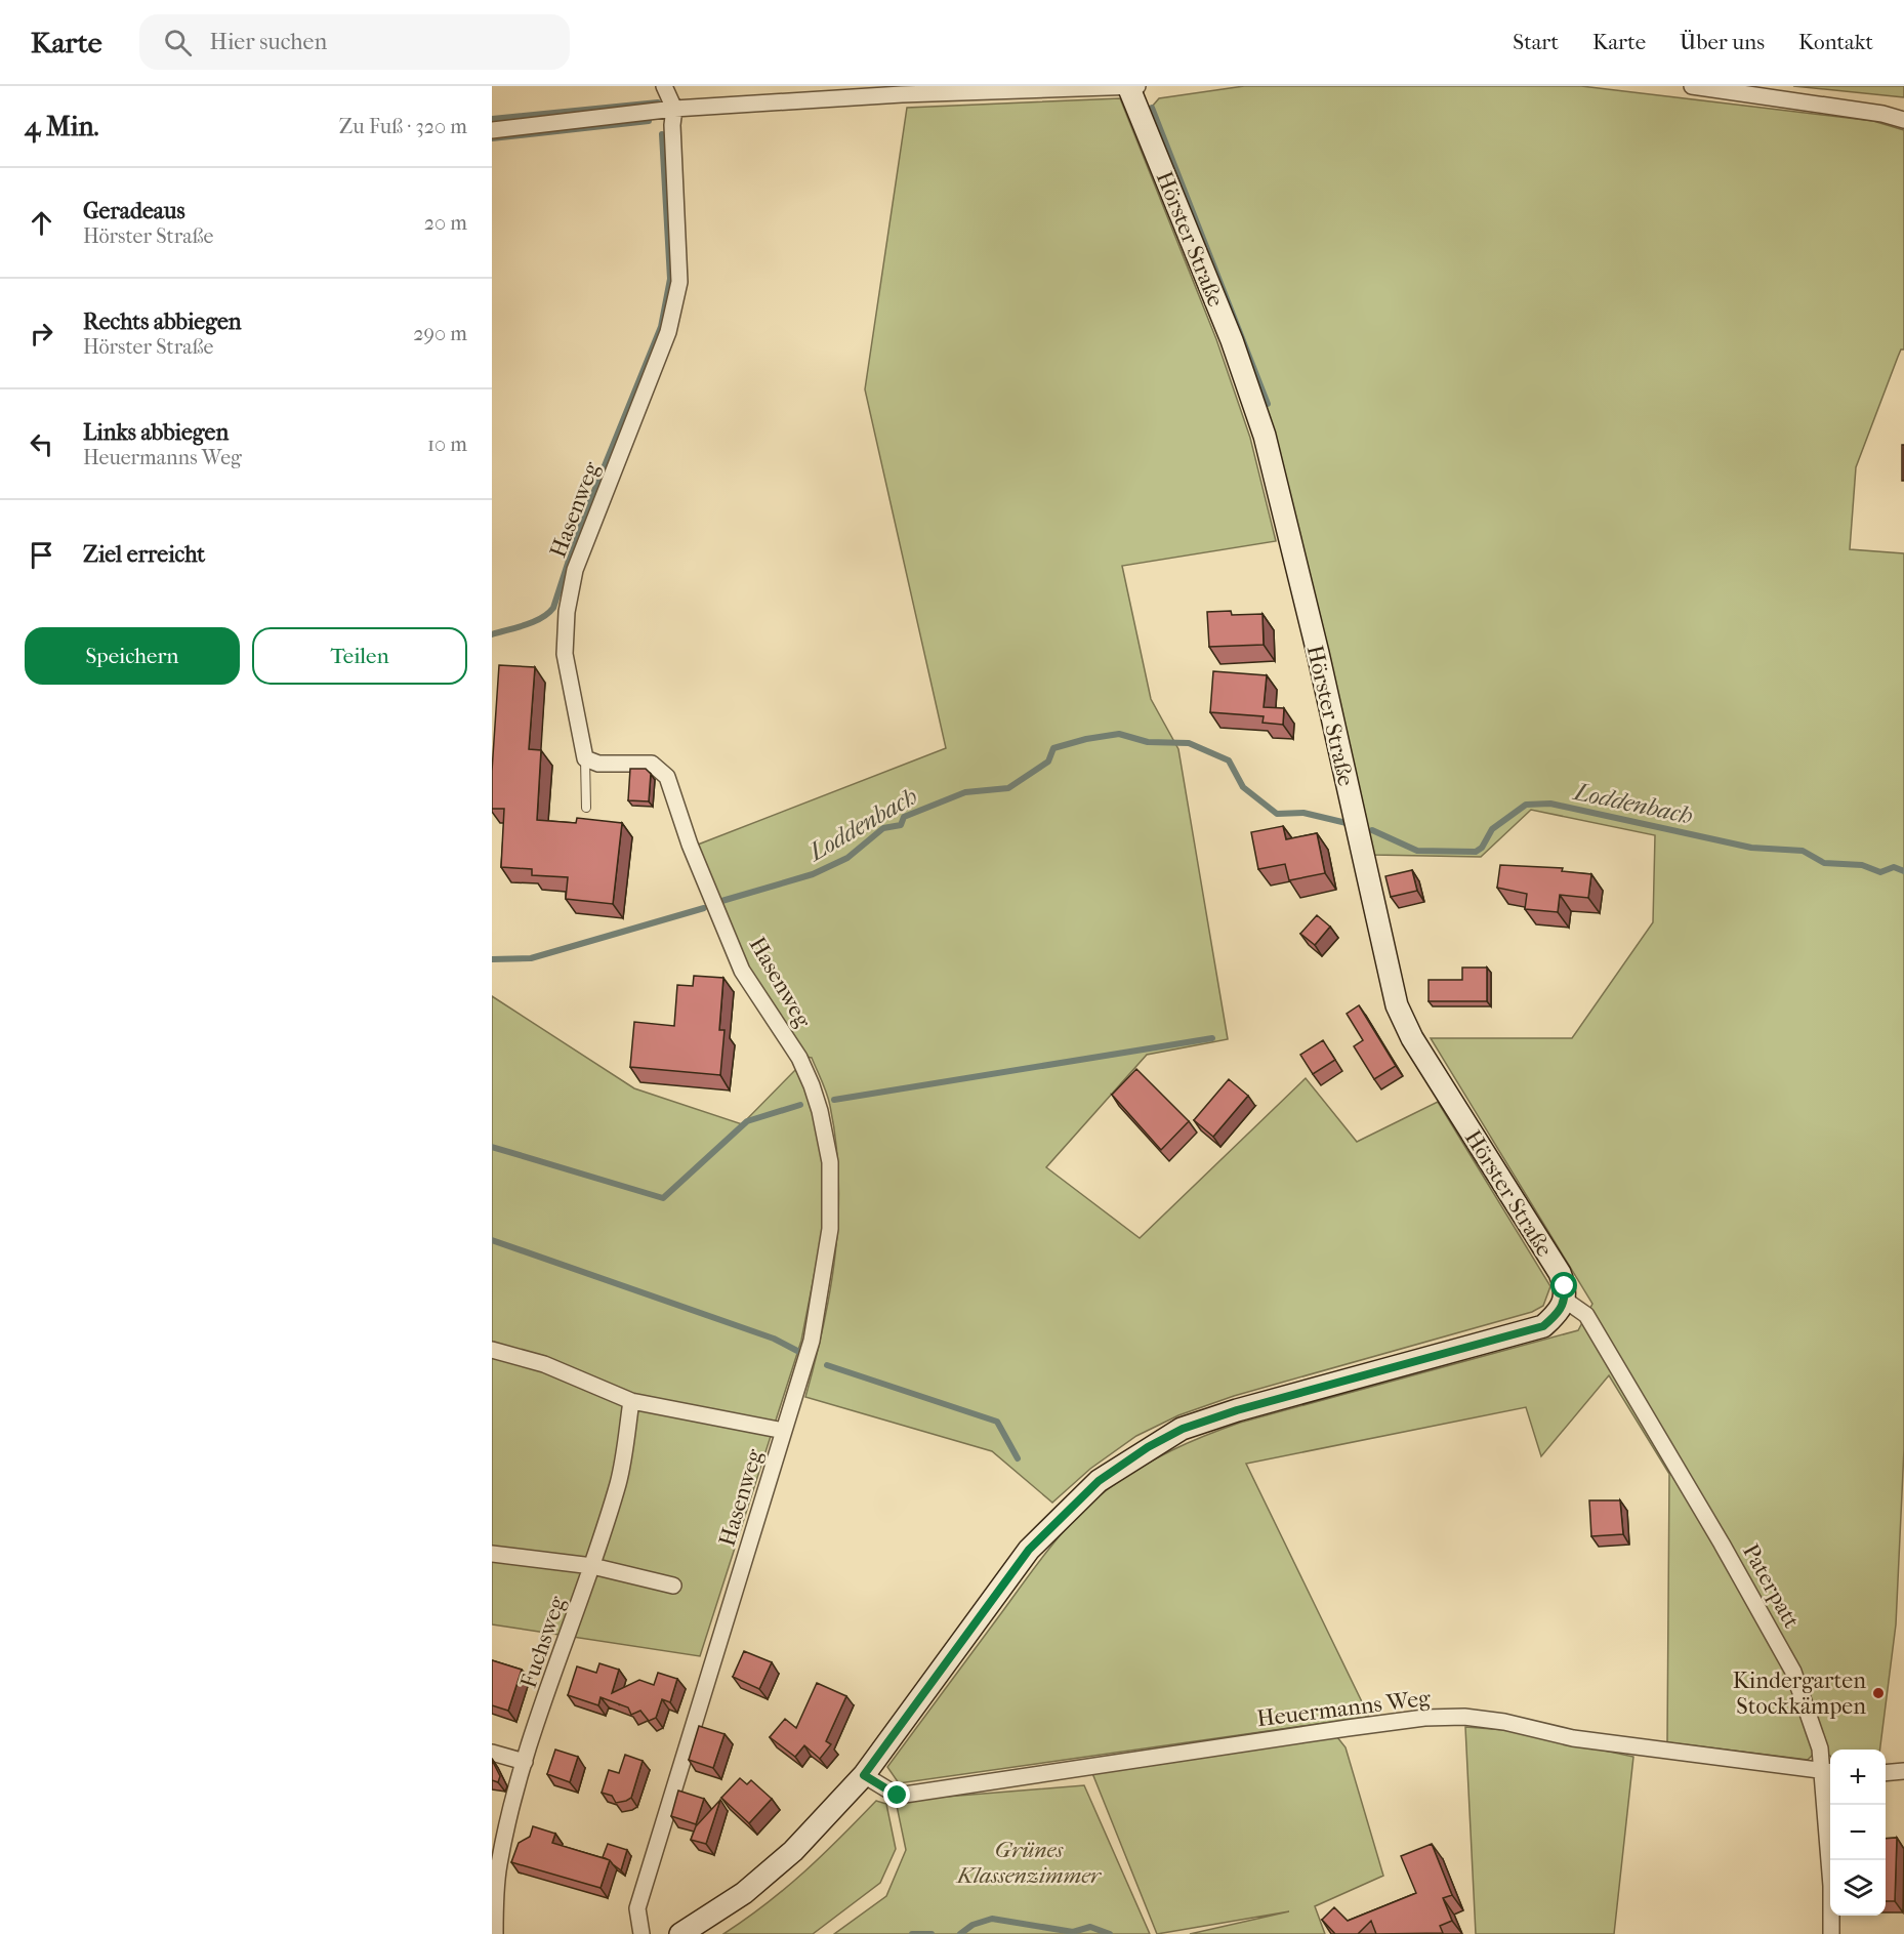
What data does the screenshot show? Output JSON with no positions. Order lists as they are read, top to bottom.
{
  "streets": {
    "street": [
      "Hörster Straße",
      "Hasenweg",
      "Paterpatt",
      "Fuchsweg",
      "Heuermanns Weg"
    ]
  },
  "crossings": [
    ["Hörster Straße", "Paterpatt"],
    ["Paterpatt", "Heuermanns Weg"]
  ],
  "water": ["Loddenbach"],
  "parks": ["Grünes Klassenzimmer"],
  "places": ["Kindergarten Stockkämpen"],
  "page": {
    "header": "Karte",
    "search": "Hier suchen",
    "nav": [
      "Start",
      "Karte",
      "Über uns",
      "Kontakt"
    ],
    "heading": ["4 Min.", "Zu Fuß · 320 m"],
    "list": [
      ["Geradeaus", "Hörster Straße", "20 m"],
      ["Rechts abbiegen", "Hörster Straße", "290 m"],
      ["Links abbiegen", "Heuermanns Weg", "10 m"],
      "Ziel erreicht"
    ],
    "buttons": ["Speichern", "Teilen"],
    "map_buttons": ["+", "−"]
  }
}
